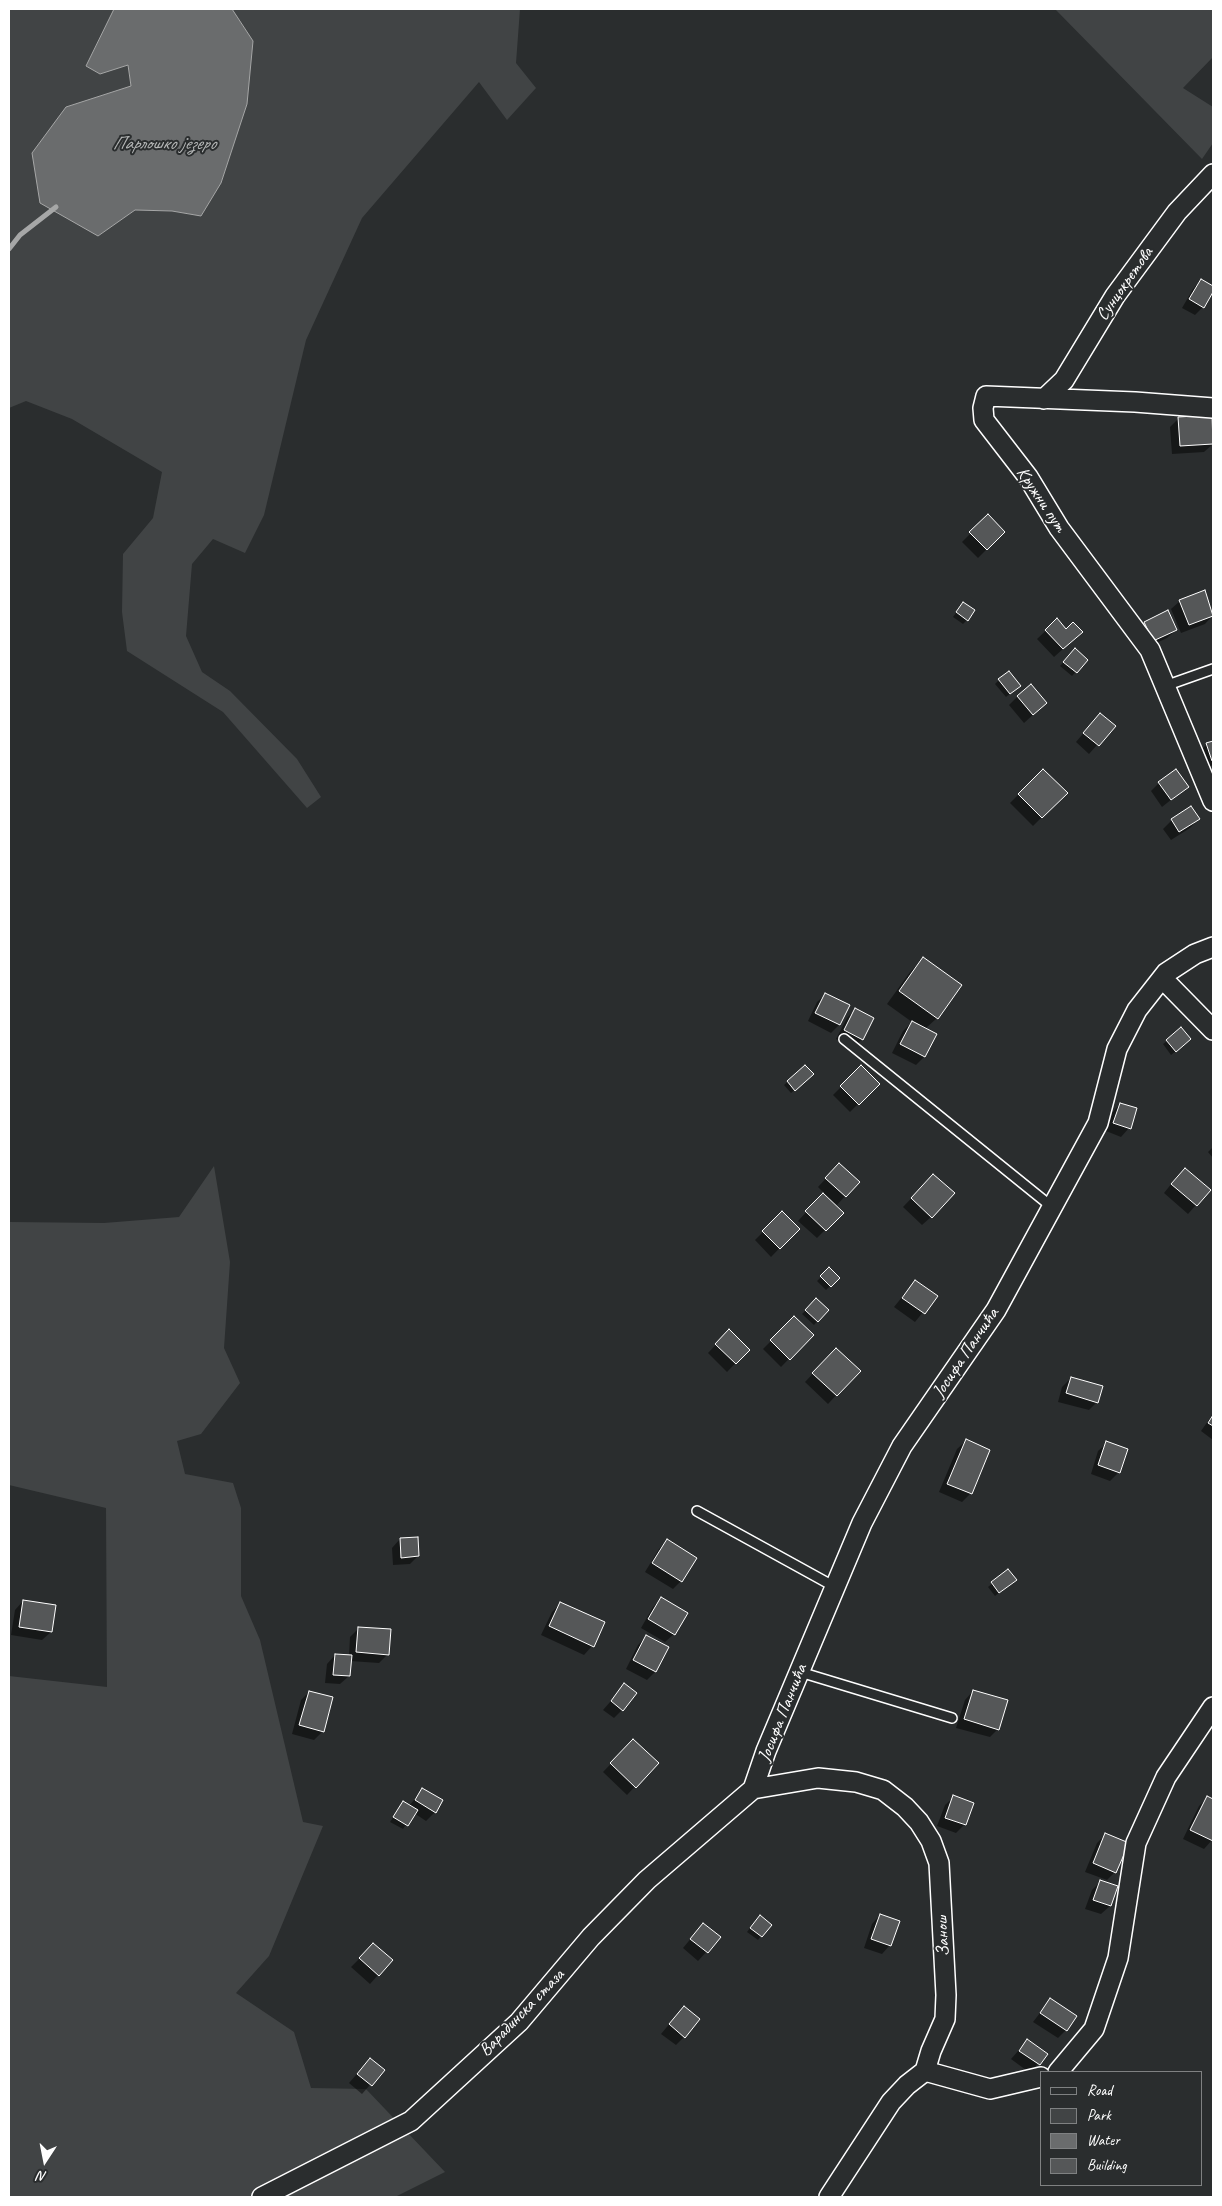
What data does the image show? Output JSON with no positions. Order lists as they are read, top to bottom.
{
  "streets": {
    "street": [
      "Сунцокретова",
      "Кружни пут",
      "Јосифа Панчића",
      "Занош",
      "Варадинска стаза"
    ]
  },
  "crossings": [
    ["Сунцокретова", "Кружни пут"],
    ["Јосифа Панчића", "Занош"],
    ["Јосифа Панчића", "Варадинска стаза"],
    ["Занош", "Варадинска стаза"]
  ],
  "water": ["Парлошко језеро"],
  "legend": [
    "Road",
    "Park",
    "Water",
    "Building"
  ],
  "north": "bottom"
}
